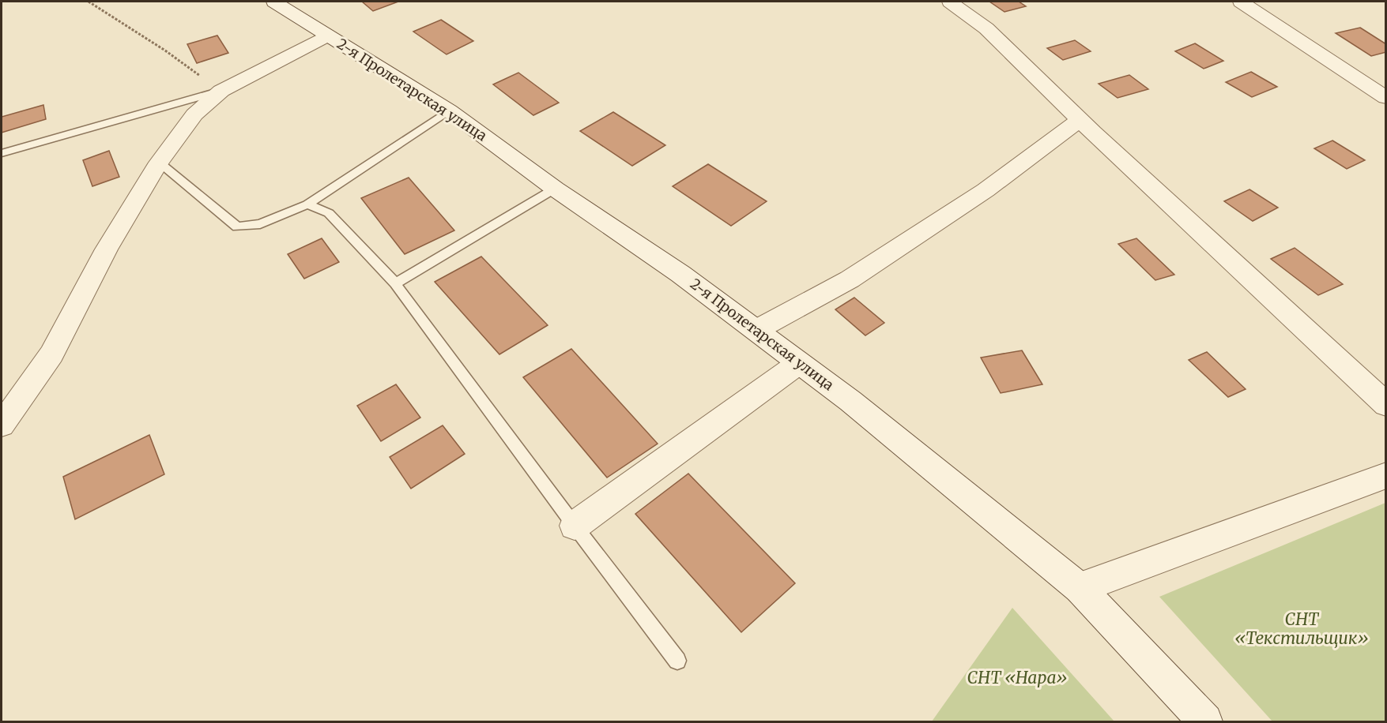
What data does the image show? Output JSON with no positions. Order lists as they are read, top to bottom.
{
  "streets": {
    "street": ["2-я Пролетарская улица"]
  },
  "parks": ["СНТ «Текстильщик»", "СНТ «Нара»"]
}
